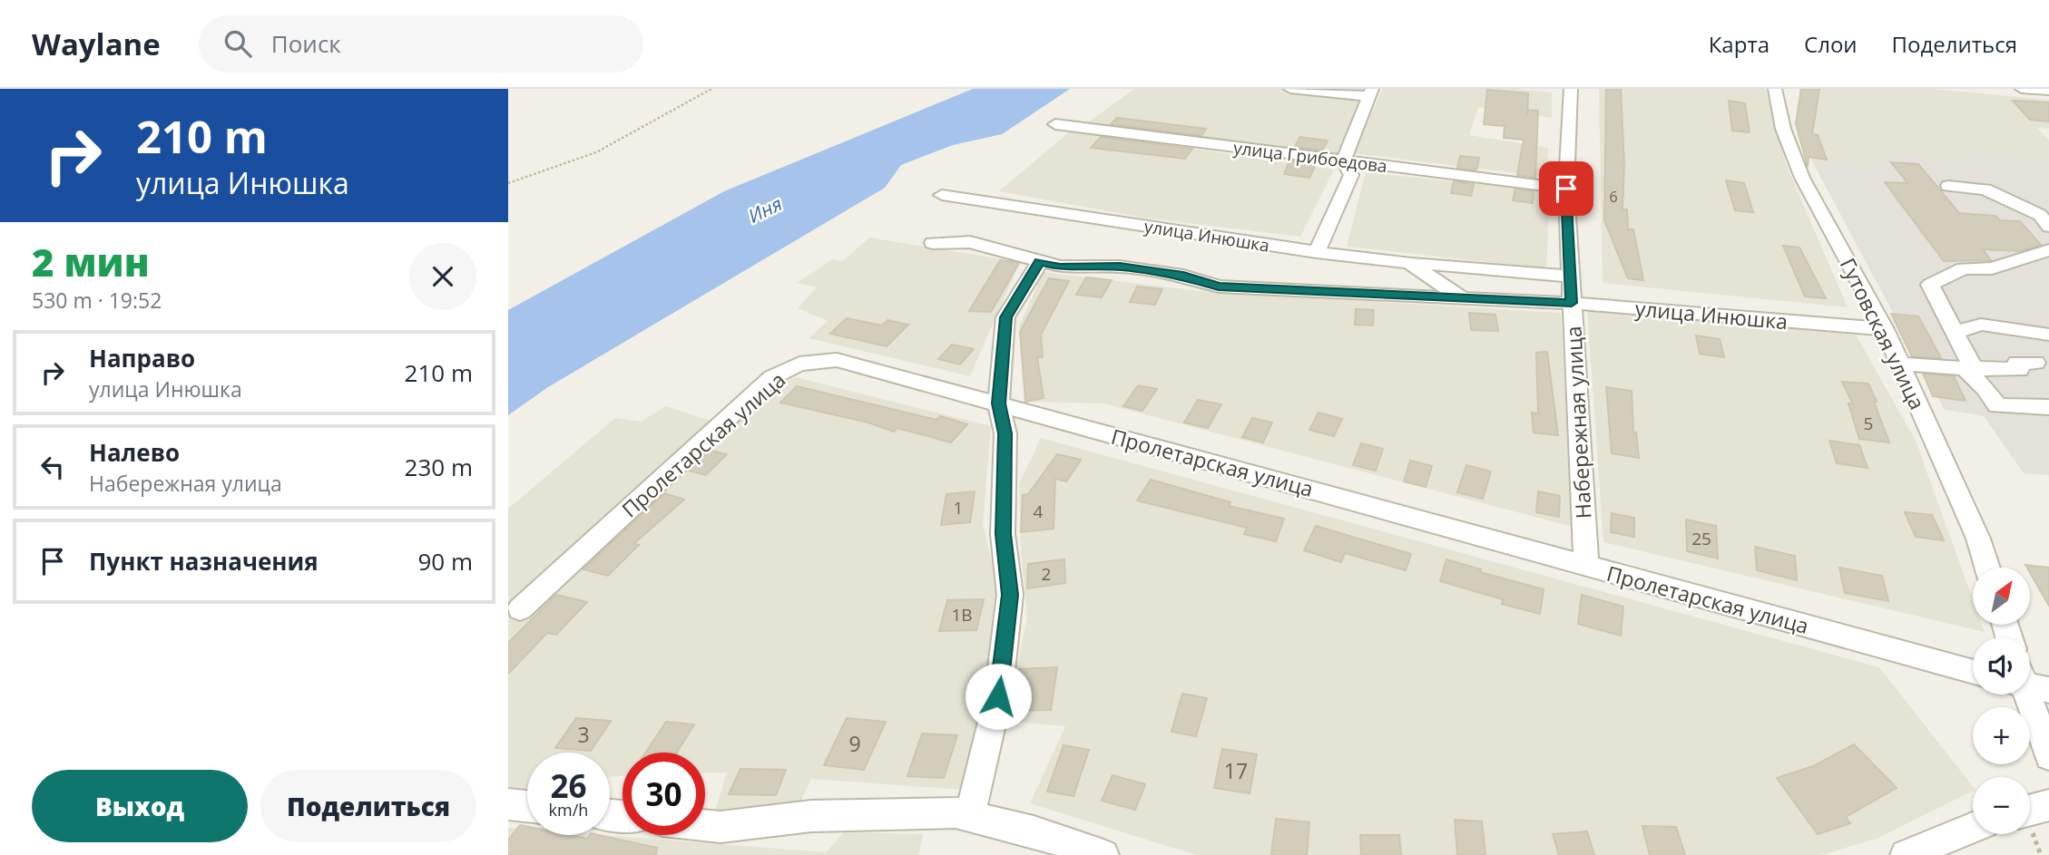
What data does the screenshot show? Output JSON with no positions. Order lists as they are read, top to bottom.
{
  "streets": {
    "street": [
      "улица Грибоедова",
      "улица Инюшка",
      "Гутовская улица",
      "Набережная улица",
      "Пролетарская улица"
    ]
  },
  "crossings": [
    ["улица Грибоедова", "Набережная улица"],
    ["улица Инюшка", "Гутовская улица"],
    ["улица Инюшка", "Набережная улица"],
    ["Набережная улица", "Пролетарская улица"]
  ],
  "water": ["Иня"],
  "house_numbers": [
    "6",
    "5",
    "1",
    "4",
    "25",
    "2",
    "1В",
    "3",
    "9",
    "17"
  ],
  "north": "top right",
  "page": {
    "header": "Waylane",
    "search": "Поиск",
    "nav": ["Карта", "Слои", "Поделиться"],
    "turn": ["210 m", "улица Инюшка"],
    "heading": ["2 мин", "530 m · 19:52"],
    "list": [
      {
        "name": "Направо",
        "note": "улица Инюшка",
        "value": "210 m"
      },
      {
        "name": "Налево",
        "note": "Набережная улица",
        "value": "230 m"
      },
      {
        "name": "Пункт назначения",
        "value": "90 m"
      }
    ],
    "map_buttons": ["+", "−"],
    "speed": "26 km/h",
    "limit": "30",
    "buttons": ["Выход", "Поделиться"]
  }
}
